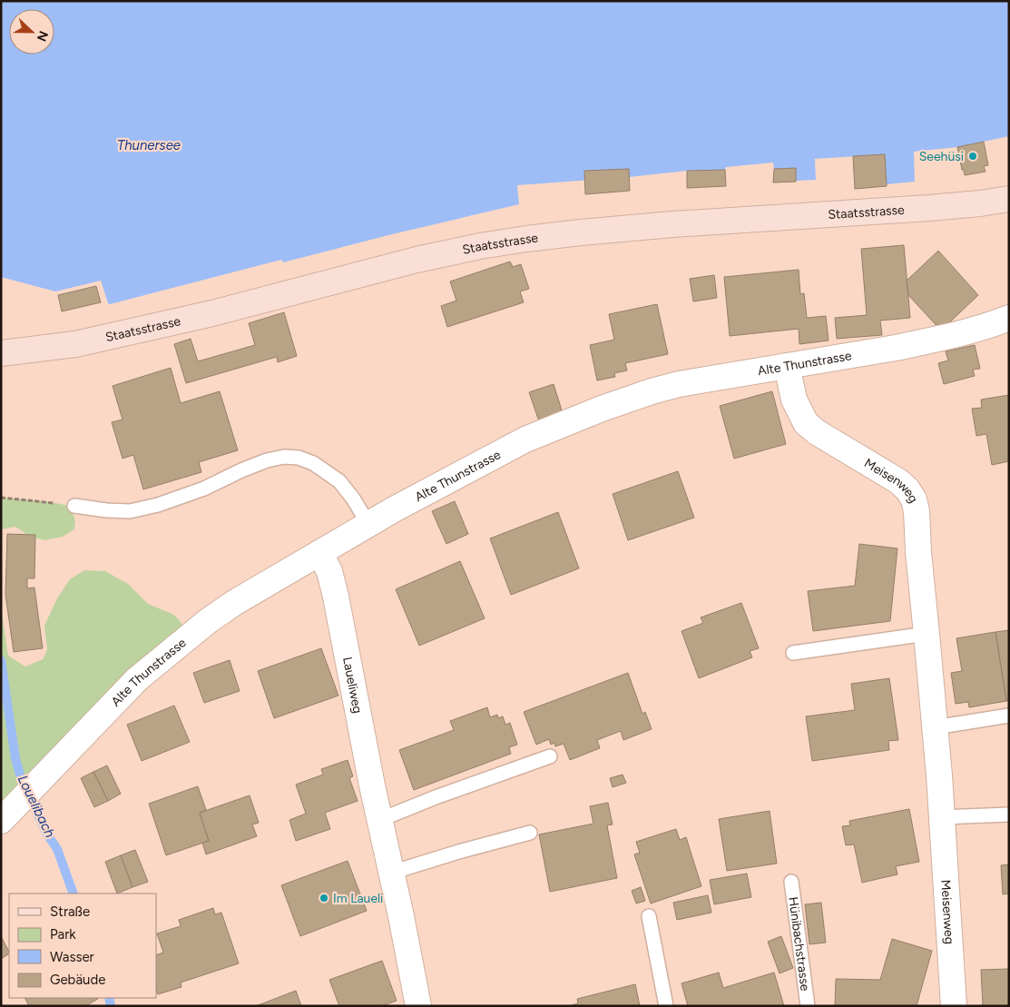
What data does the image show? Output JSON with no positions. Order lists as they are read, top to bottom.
{
  "streets": {
    "main road": ["Staatsstrasse"],
    "street": ["Alte Thunstrasse", "Meisenweg", "Laueliweg"],
    "lane": ["Hünibachstrasse"]
  },
  "crossings": [
    ["Alte Thunstrasse", "Meisenweg"],
    ["Alte Thunstrasse", "Laueliweg"]
  ],
  "water": ["Thunersee", "Louelibach"],
  "places": ["Seehüsi", "Im Laueli"],
  "legend": [
    "Straße",
    "Park",
    "Wasser",
    "Gebäude"
  ],
  "north": "right"
}
